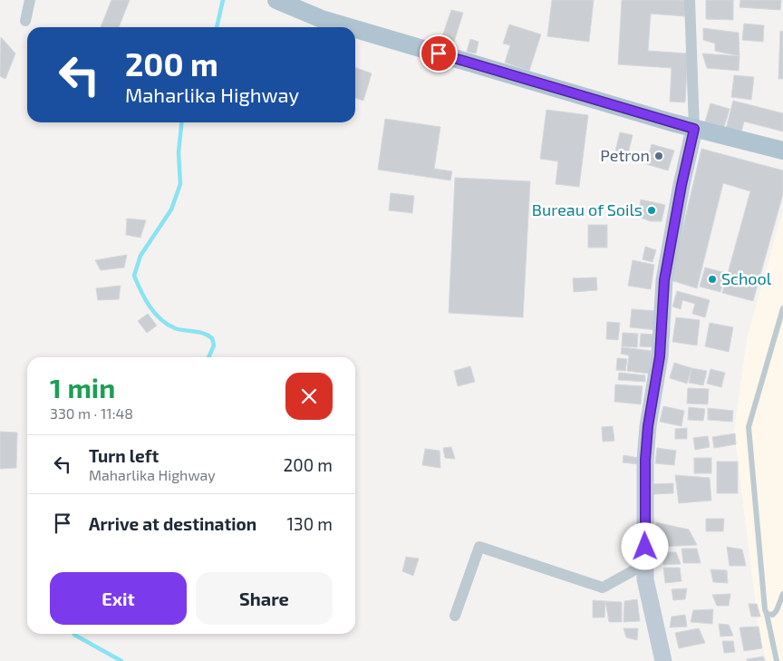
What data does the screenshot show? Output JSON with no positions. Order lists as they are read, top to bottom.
{
  "places": ["Petron", "Bureau of Soils", "School"],
  "page": {
    "turn": ["200 m", "Maharlika Highway"],
    "heading": ["1 min", "330 m · 11:48"],
    "list": [
      {
        "name": "Turn left",
        "note": "Maharlika Highway",
        "value": "200 m"
      },
      {
        "name": "Arrive at destination",
        "value": "130 m"
      }
    ],
    "buttons": ["Exit", "Share"]
  }
}
